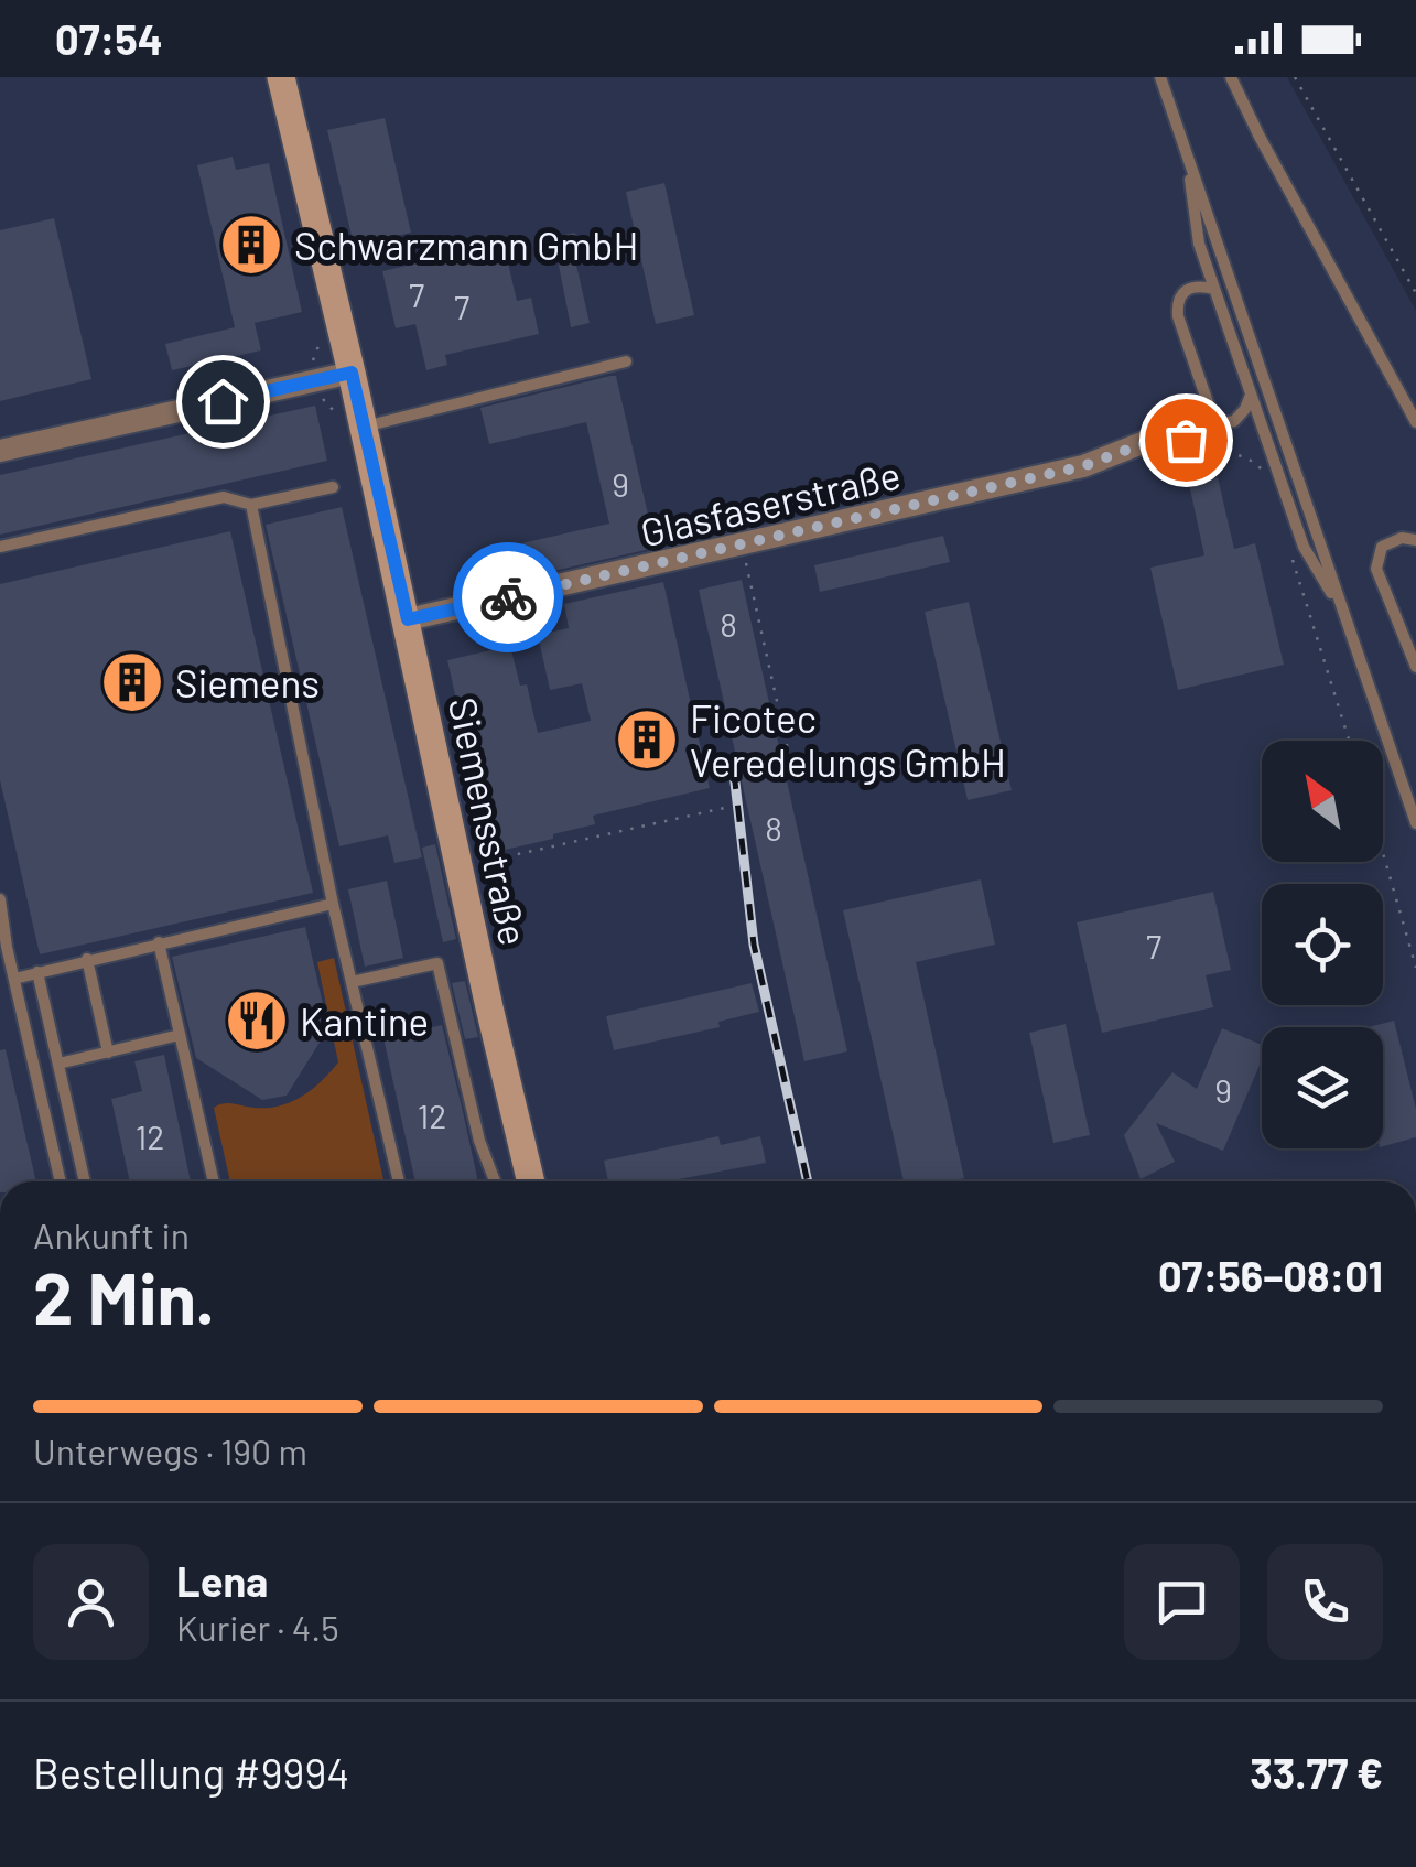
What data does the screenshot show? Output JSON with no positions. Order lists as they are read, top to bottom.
{
  "streets": {
    "street": ["Glasfaserstraße", "Siemensstraße"]
  },
  "crossings": [
    ["Glasfaserstraße", "Siemensstraße"]
  ],
  "places": {
    "building": ["Schwarzmann GmbH", "Siemens", "Ficotec Veredelungs GmbH"],
    "restaurant": ["Kantine"]
  },
  "house_numbers": [
    "7",
    "7",
    "9",
    "8",
    "8",
    "7",
    "9",
    "12",
    "12"
  ],
  "north": "top left",
  "page": {
    "status": "07:54",
    "heading": ["2 Min.", "Ankunft in", "07:56–08:01"],
    "panel": [
      "Lena",
      "Kurier · 4.5",
      "Bestellung #9994",
      "33.77 €"
    ],
    "bar": "Unterwegs · 190 m"
  }
}
